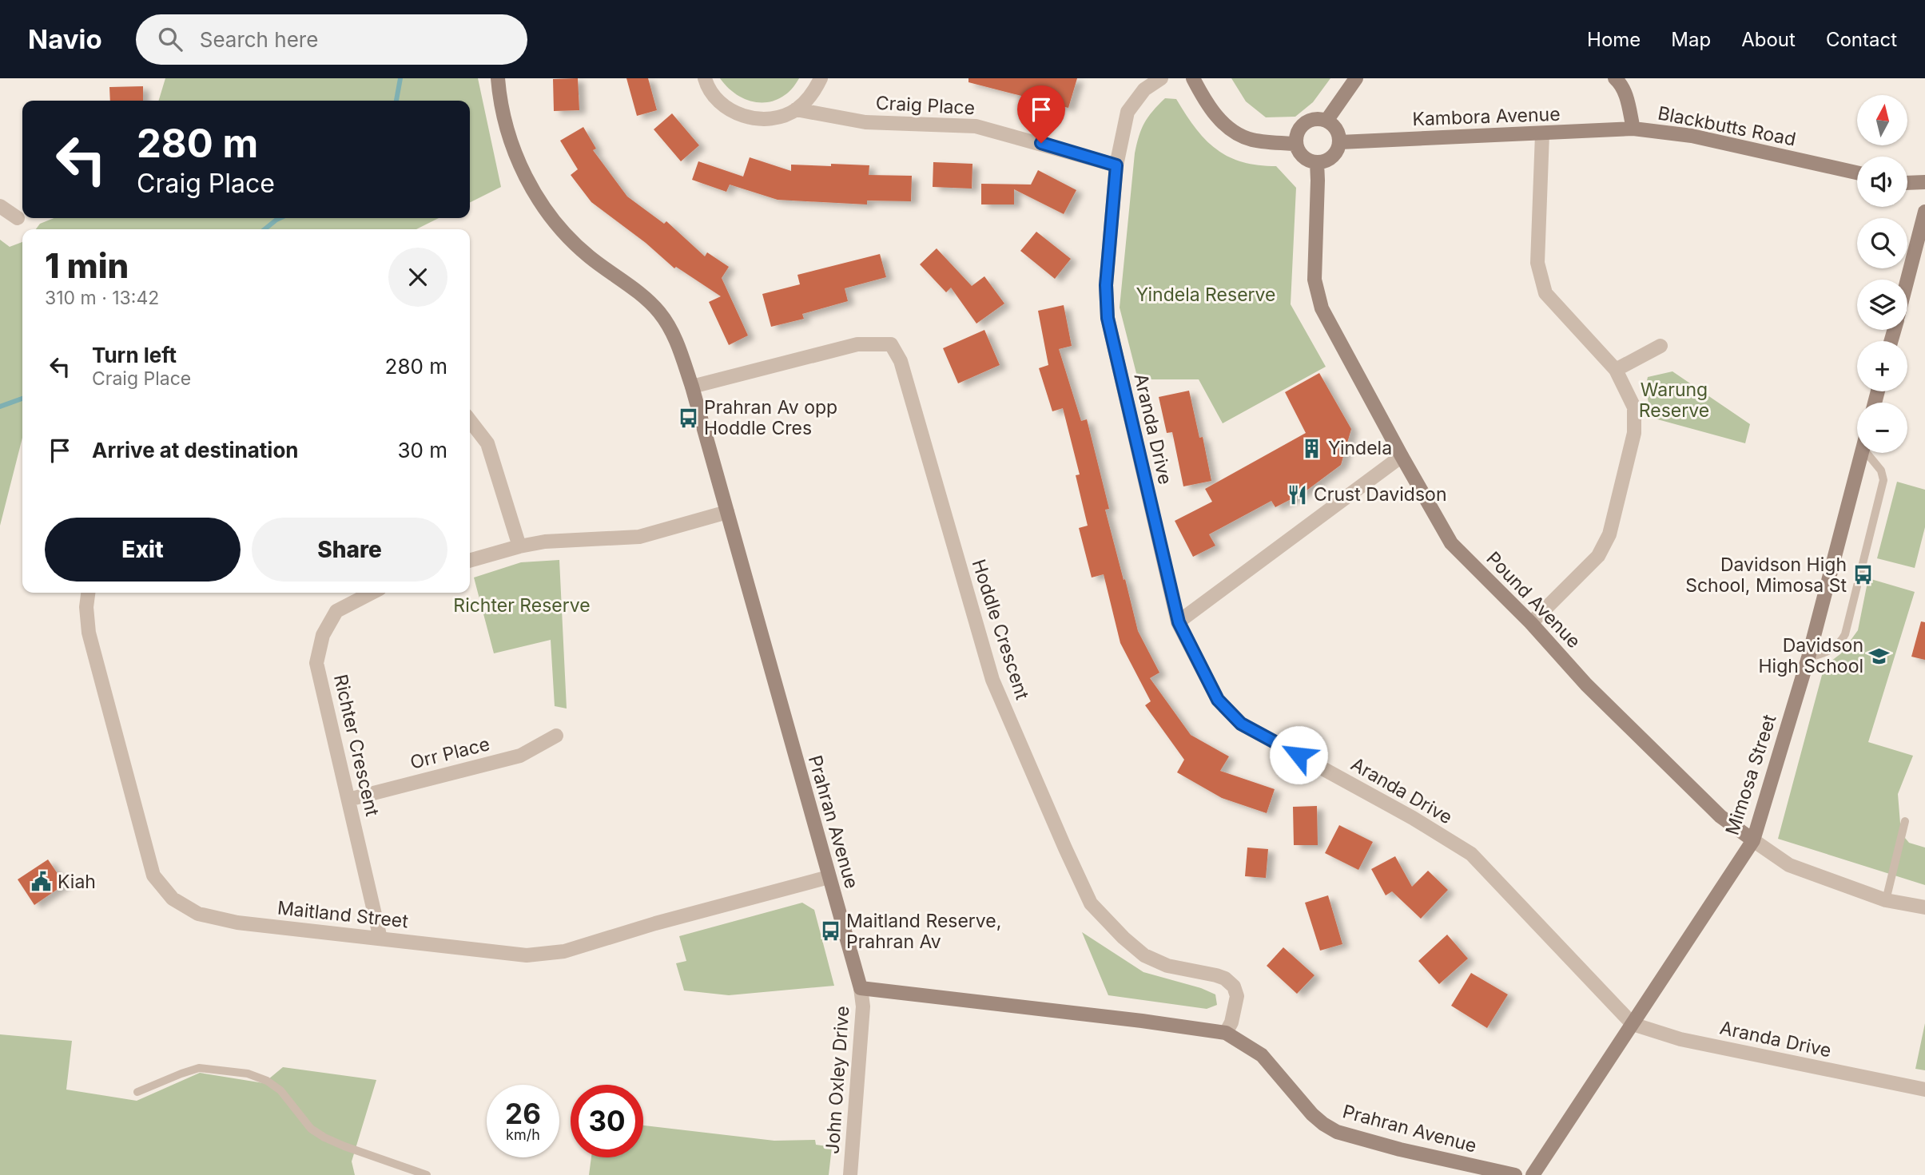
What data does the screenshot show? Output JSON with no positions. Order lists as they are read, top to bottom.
{
  "streets": {
    "street": [
      "Craig Place",
      "Kambora Avenue",
      "Blackbutts Road",
      "Aranda Drive",
      "Pound Avenue",
      "Hoddle Crescent",
      "Richter Crescent",
      "Orr Place",
      "Mimosa Street",
      "Prahran Avenue",
      "Maitland Street",
      "John Oxley Drive"
    ]
  },
  "crossings": [
    ["Craig Place", "Aranda Drive"],
    ["Kambora Avenue", "Blackbutts Road"],
    ["Kambora Avenue", "Pound Avenue"],
    ["Aranda Drive", "Mimosa Street"],
    ["Pound Avenue", "Mimosa Street"],
    ["Hoddle Crescent", "Prahran Avenue"],
    ["Richter Crescent", "Orr Place"],
    ["Richter Crescent", "Maitland Street"],
    ["Prahran Avenue", "Maitland Street"],
    ["Prahran Avenue", "John Oxley Drive"]
  ],
  "parks": ["Yindela Reserve", "Warung Reserve", "Richter Reserve"],
  "places": {
    "bus stop": ["Prahran Av opp Hoddle Cres", "Davidson High School, Mimosa St", "Maitland Reserve, Prahran Av"],
    "building": ["Yindela"],
    "restaurant": ["Crust Davidson"],
    "school or university": ["Davidson High School"],
    "public building": ["Kiah"]
  },
  "north": "top",
  "page": {
    "header": "Navio",
    "search": "Search here",
    "nav": [
      "Home",
      "Map",
      "About",
      "Contact"
    ],
    "map_buttons": ["+", "−"],
    "turn": ["280 m", "Craig Place"],
    "heading": ["1 min", "310 m · 13:42"],
    "list": [
      {
        "name": "Turn left",
        "note": "Craig Place",
        "value": "280 m"
      },
      {
        "name": "Arrive at destination",
        "value": "30 m"
      }
    ],
    "buttons": ["Exit", "Share"],
    "speed": "26 km/h",
    "limit": "30"
  }
}
